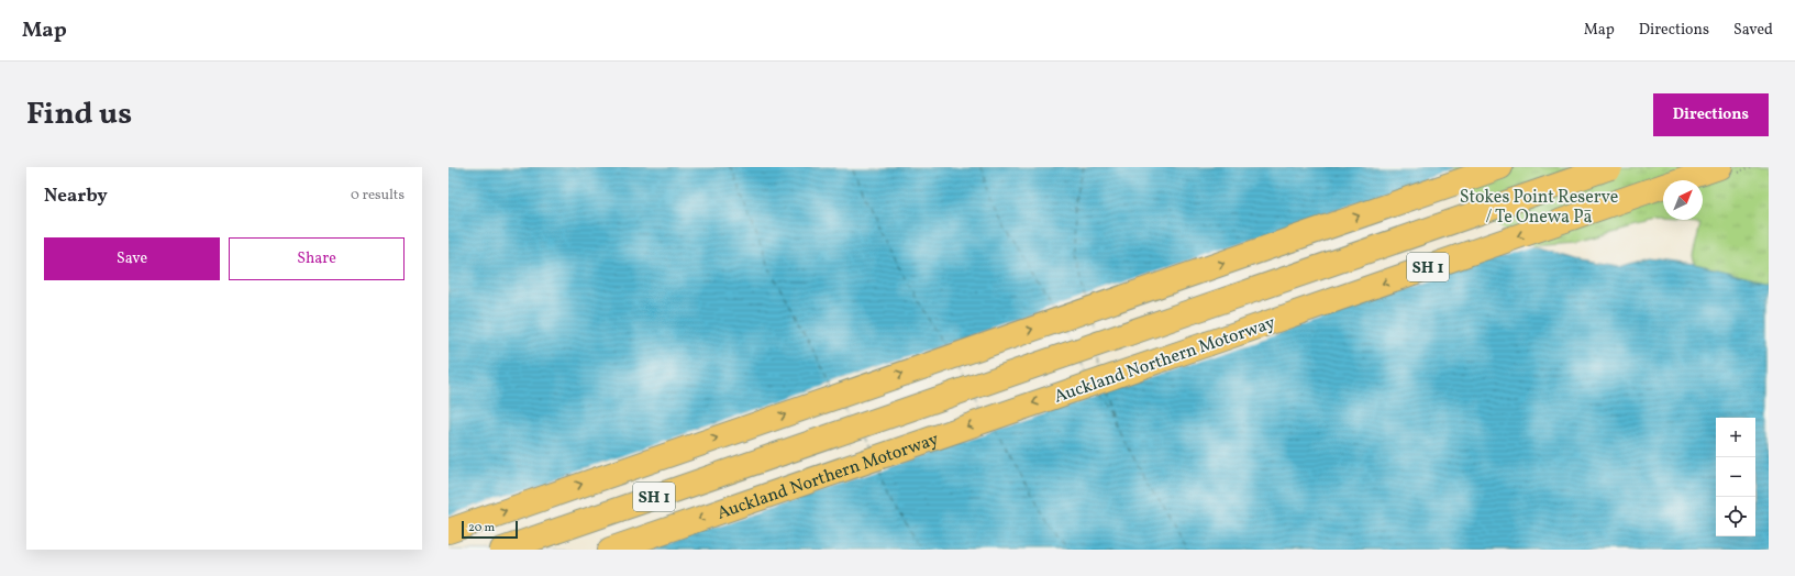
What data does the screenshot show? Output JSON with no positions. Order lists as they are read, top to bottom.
{
  "streets": {
    "highway": ["SH 1", "Auckland Northern Motorway"]
  },
  "parks": ["Stokes Point Reserve / Te Onewa Pā"],
  "scale_bar": "20 m",
  "north": "top right",
  "page": {
    "header": "Map",
    "nav": ["Map", "Directions", "Saved"],
    "title": "Find us",
    "buttons": [
      "Directions",
      ["Save", "Share"]
    ],
    "heading": ["Nearby", "0 results"],
    "map_buttons": ["+", "−"],
    "scale": "20 m"
  }
}
